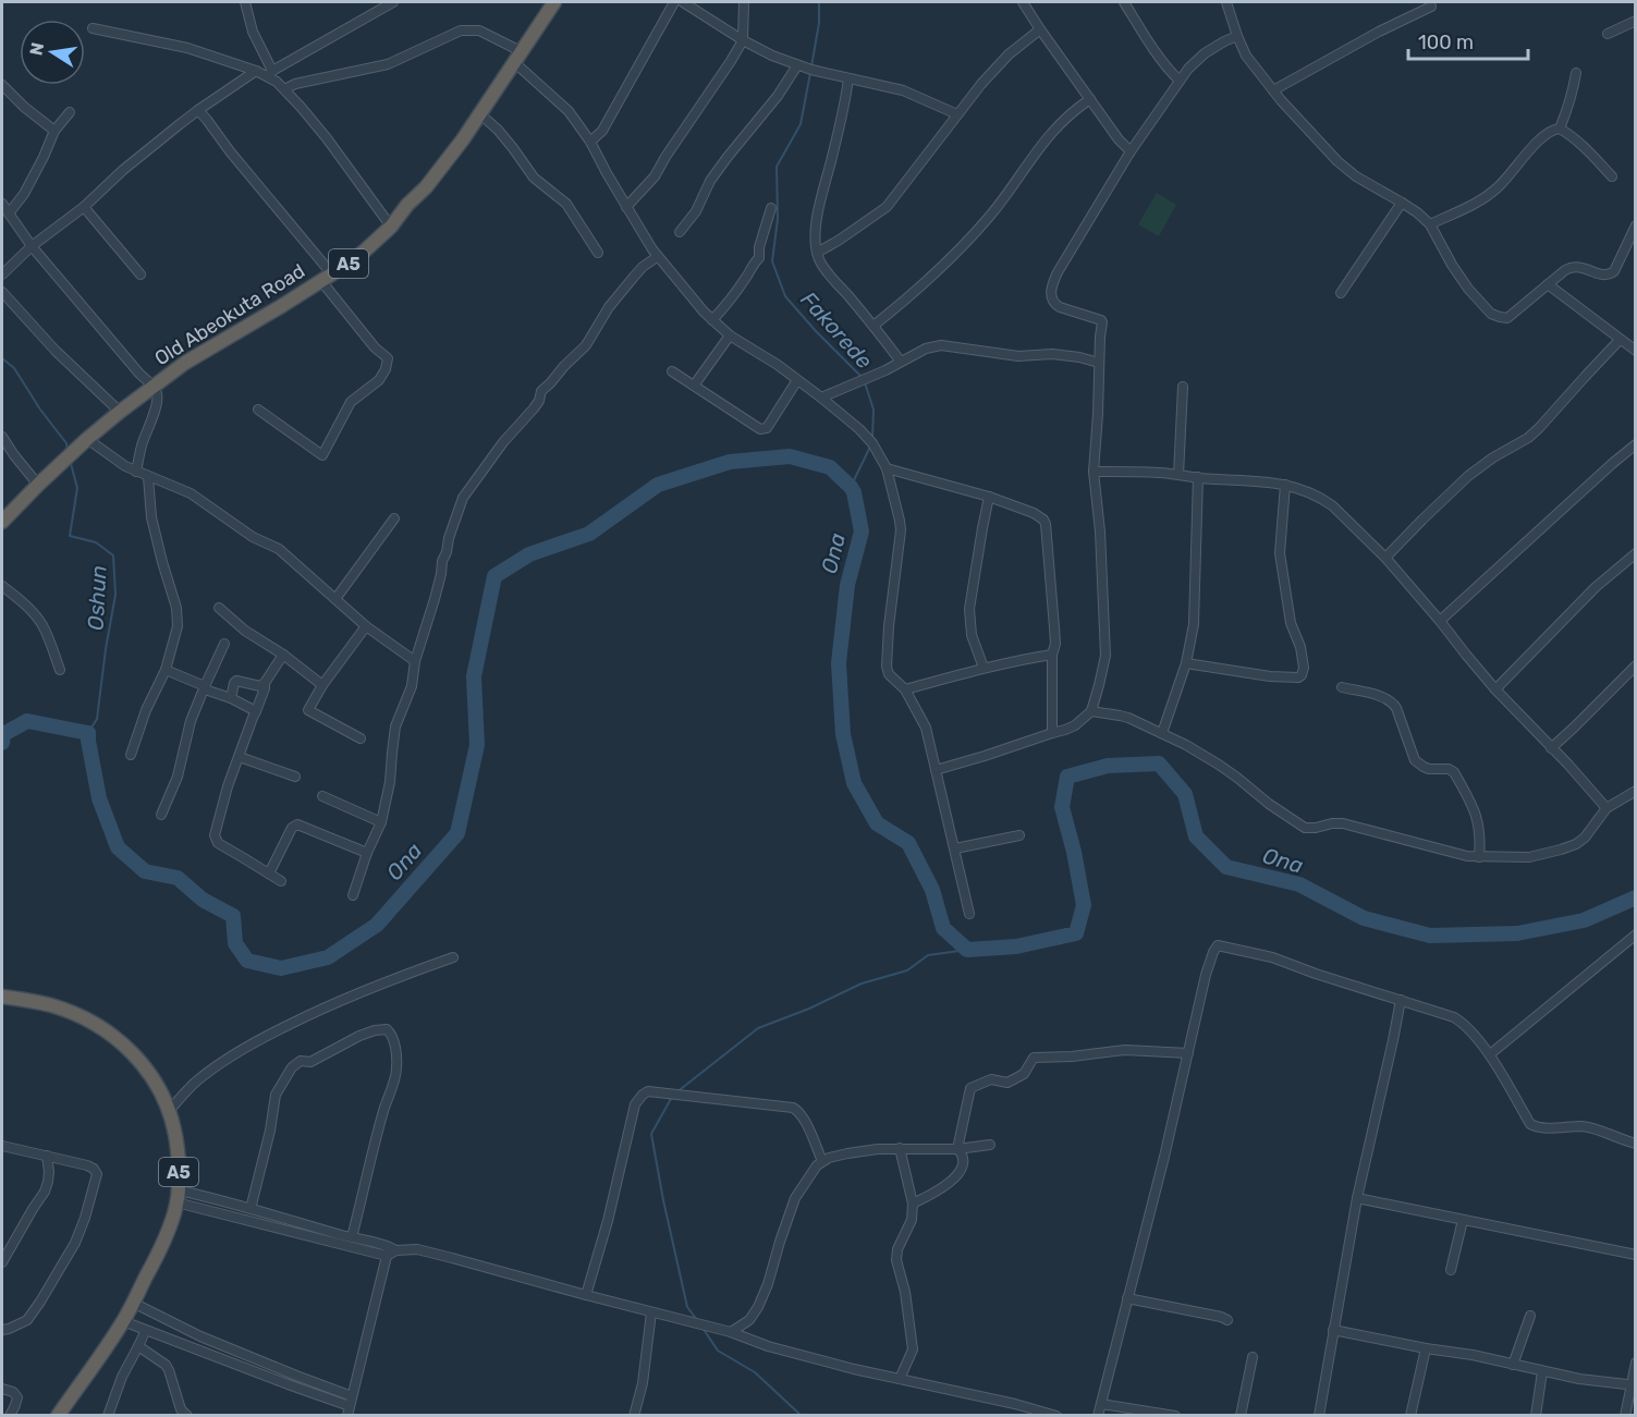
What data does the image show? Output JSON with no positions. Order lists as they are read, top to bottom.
{
  "streets": {
    "highway": ["A5", "Old Abeokuta Road"]
  },
  "water": ["Fakorede", "Ona", "Oshun"],
  "scale_bar": "100 m",
  "north": "left"
}
